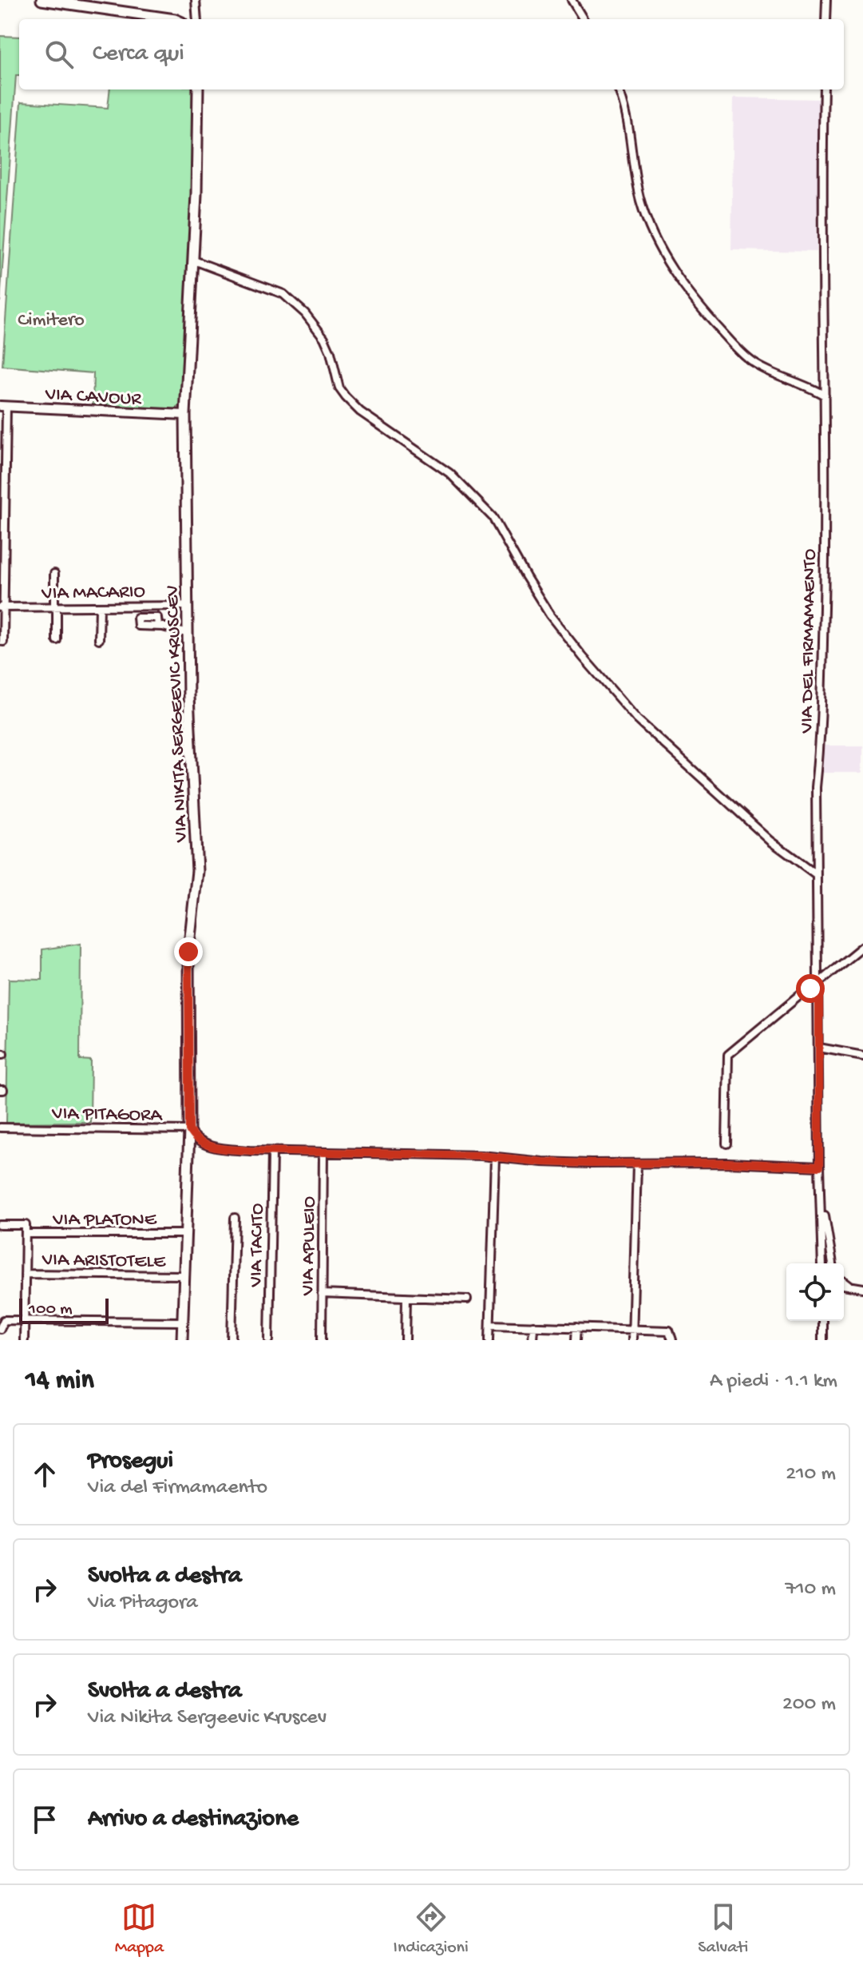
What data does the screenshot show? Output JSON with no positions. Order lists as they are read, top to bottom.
{
  "streets": {
    "main road": ["VIA NIKITA SERGEEVIC KRUSCEV"],
    "street": [
      "VIA CAVOUR",
      "VIA MACARIO",
      "VIA DEL FIRMAMAENTO",
      "VIA PITAGORA",
      "VIA PLATONE",
      "VIA TACITO",
      "VIA APULEIO",
      "VIA ARISTOTELE"
    ]
  },
  "crossings": [
    ["VIA CAVOUR", "VIA NIKITA SERGEEVIC KRUSCEV"],
    ["VIA MACARIO", "VIA NIKITA SERGEEVIC KRUSCEV"],
    ["VIA DEL FIRMAMAENTO", "VIA PITAGORA"],
    ["VIA NIKITA SERGEEVIC KRUSCEV", "VIA PITAGORA"],
    ["VIA NIKITA SERGEEVIC KRUSCEV", "VIA PLATONE"],
    ["VIA NIKITA SERGEEVIC KRUSCEV", "VIA ARISTOTELE"],
    ["VIA PITAGORA", "VIA TACITO"],
    ["VIA PITAGORA", "VIA APULEIO"]
  ],
  "parks": ["Cimitero"],
  "scale_bar": "100 m",
  "page": {
    "search": "Cerca qui",
    "scale": "100 m",
    "heading": ["14 min", "A piedi · 1.1 km"],
    "list": [
      ["Prosegui", "Via del Firmamaento", "210 m"],
      ["Svolta a destra", "Via Pitagora", "710 m"],
      ["Svolta a destra", "Via Nikita Sergeevic Kruscev", "200 m"],
      "Arrivo a destinazione"
    ],
    "nav": ["Mappa", "Indicazioni", "Salvati"]
  }
}
